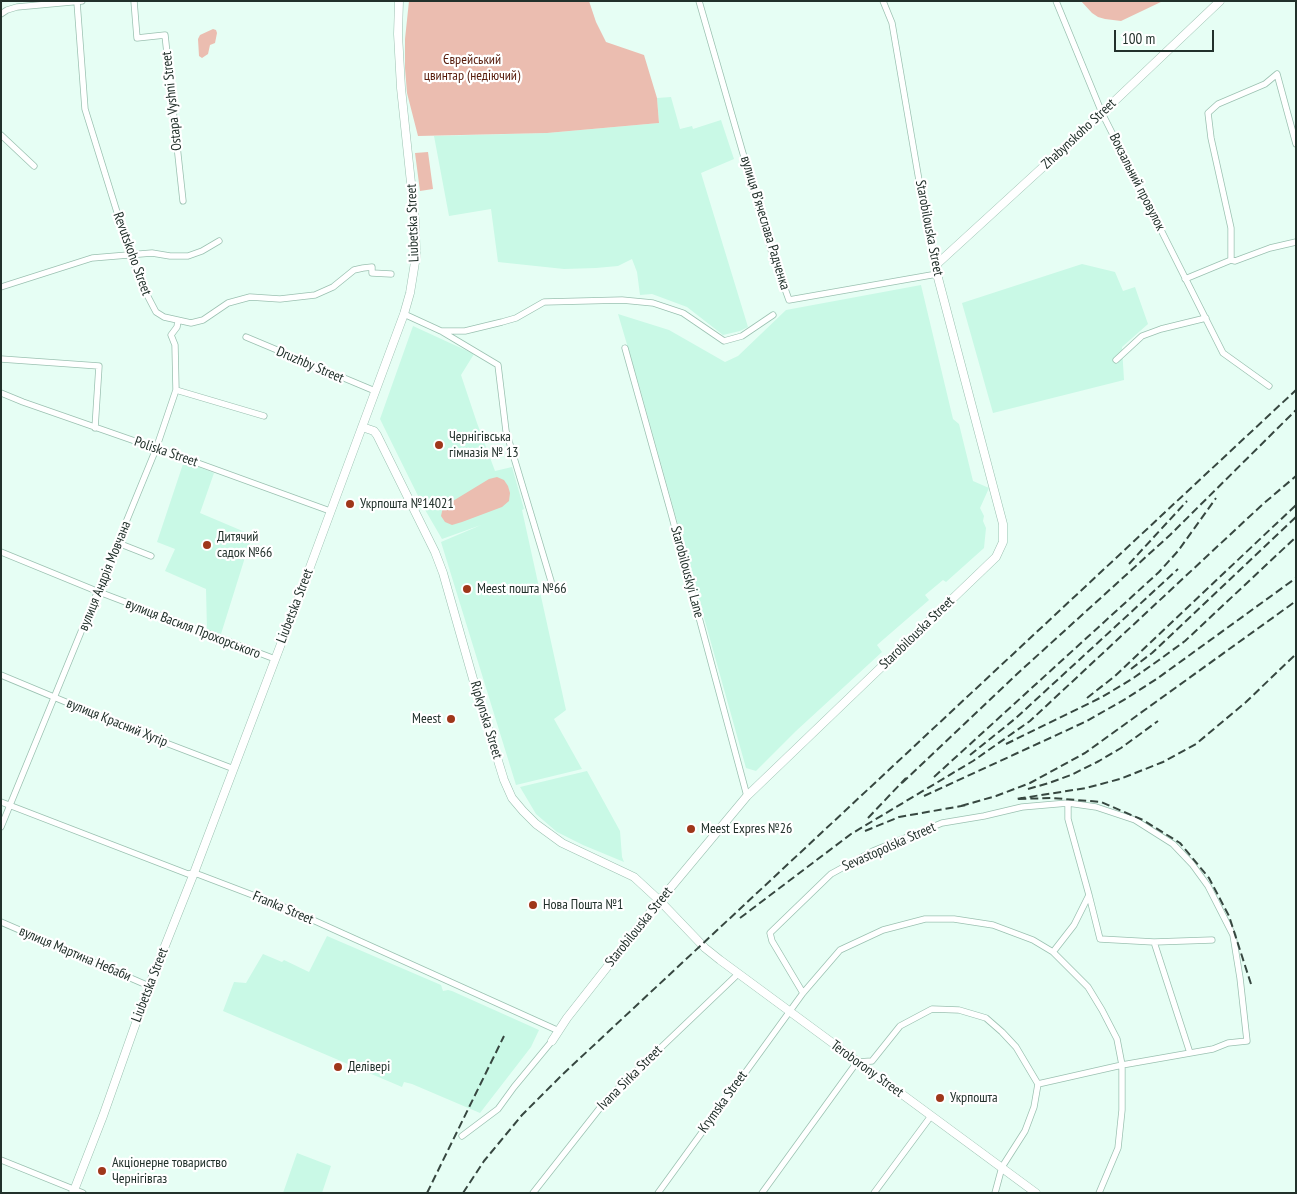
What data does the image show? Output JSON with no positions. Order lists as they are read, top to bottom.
{
  "streets": {
    "main road": [
      "Zhabynskoho Street",
      "Liubetska Street",
      "Starobilouska Street",
      "Ripkynska Street",
      "Teroborony Street"
    ],
    "street": [
      "Ostapa Vyshni Street",
      "Вокзальний провулок",
      "вулиця Вʼячеслава Радченка",
      "Revutskoho Street",
      "Druzhby Street",
      "Poliska Street",
      "Starobilouskyi Lane",
      "вулиця Андрія Мовчана",
      "вулиця Василя Прохорського",
      "вулиця Красний Хутір",
      "Sevastopolska Street",
      "Franka Street",
      "вулиця Мартина Небаби",
      "Ivana Sirka Street",
      "Krymska Street"
    ]
  },
  "crossings": [
    ["Zhabynskoho Street", "Вокзальний провулок"],
    ["Zhabynskoho Street", "Starobilouska Street"],
    ["Liubetska Street", "Druzhby Street"],
    ["Liubetska Street", "Poliska Street"],
    ["Liubetska Street", "вулиця Василя Прохорського"],
    ["Liubetska Street", "Ripkynska Street"],
    ["Liubetska Street", "вулиця Красний Хутір"],
    ["Liubetska Street", "Franka Street"],
    ["Liubetska Street", "вулиця Мартина Небаби"],
    ["вулиця Вʼячеслава Радченка", "Starobilouska Street"],
    ["Starobilouska Street", "Starobilouskyi Lane"],
    ["Starobilouska Street", "Ripkynska Street"],
    ["Starobilouska Street", "Franka Street"],
    ["Revutskoho Street", "вулиця Андрія Мовчана"],
    ["Poliska Street", "вулиця Андрія Мовчана"],
    ["вулиця Андрія Мовчана", "вулиця Василя Прохорського"],
    ["вулиця Андрія Мовчана", "вулиця Красний Хутір"],
    ["вулиця Андрія Мовчана", "Franka Street"],
    ["Ripkynska Street", "Teroborony Street"],
    ["Sevastopolska Street", "Krymska Street"],
    ["Teroborony Street", "Ivana Sirka Street"],
    ["Teroborony Street", "Krymska Street"]
  ],
  "parks": ["Єврейський цвинтар (недіючий)"],
  "places": [
    "Чернігівська гімназія № 13",
    "Укрпошта №14021",
    "Дитячий садок №66",
    "Meest пошта №66",
    "Meest",
    "Meest Expres №26",
    "Нова Пошта №1",
    "Делівері",
    "Укрпошта",
    "Акціонерне товариство Чернігівгаз"
  ],
  "scale_bar": "100 m"
}
